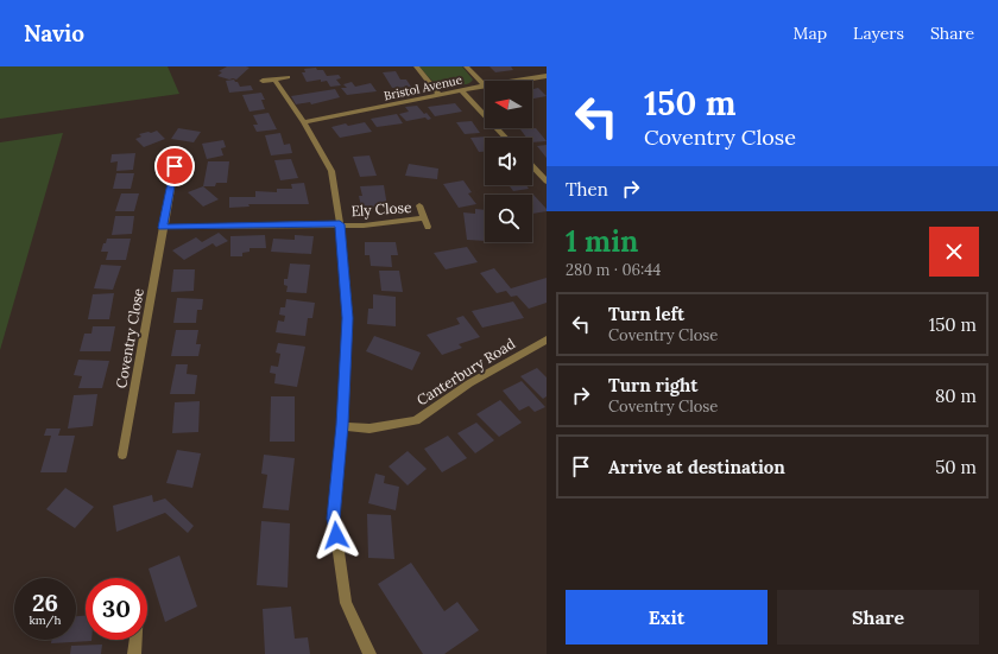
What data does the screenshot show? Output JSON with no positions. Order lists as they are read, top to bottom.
{
  "streets": {
    "street": [
      "Bristol Avenue",
      "Ely Close",
      "Coventry Close",
      "Canterbury Road"
    ]
  },
  "north": "left",
  "page": {
    "header": "Navio",
    "nav": ["Map", "Layers", "Share"],
    "turn": ["150 m", "Coventry Close"],
    "then": "Then",
    "heading": ["1 min", "280 m · 06:44"],
    "list": [
      {
        "name": "Turn left",
        "note": "Coventry Close",
        "value": "150 m"
      },
      {
        "name": "Turn right",
        "note": "Coventry Close",
        "value": "80 m"
      },
      {
        "name": "Arrive at destination",
        "value": "50 m"
      }
    ],
    "speed": "26 km/h",
    "limit": "30",
    "buttons": ["Exit", "Share"]
  }
}
